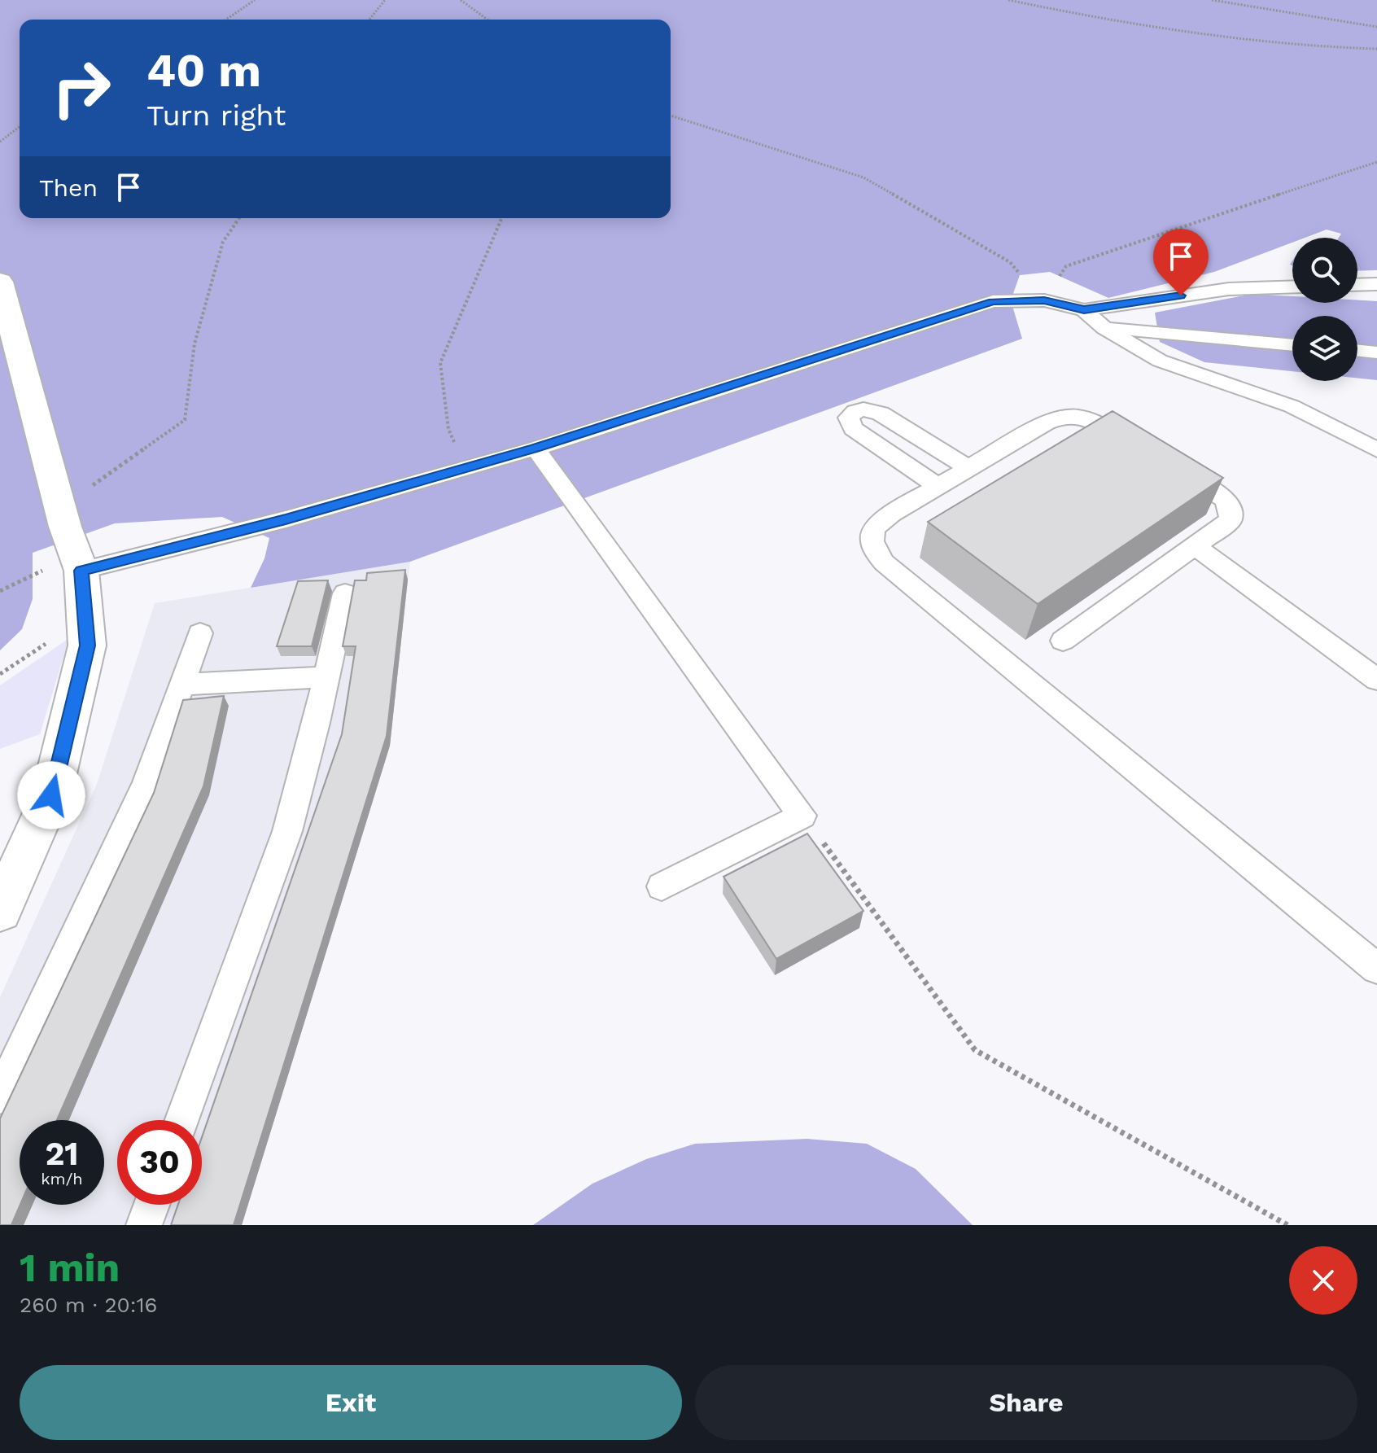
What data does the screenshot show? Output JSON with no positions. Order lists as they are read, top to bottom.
{
  "page": {
    "turn": ["40 m", "Turn right"],
    "then": "Then",
    "speed": "21 km/h",
    "limit": "30",
    "heading": ["1 min", "260 m · 20:16"],
    "buttons": ["Exit", "Share"]
  }
}
